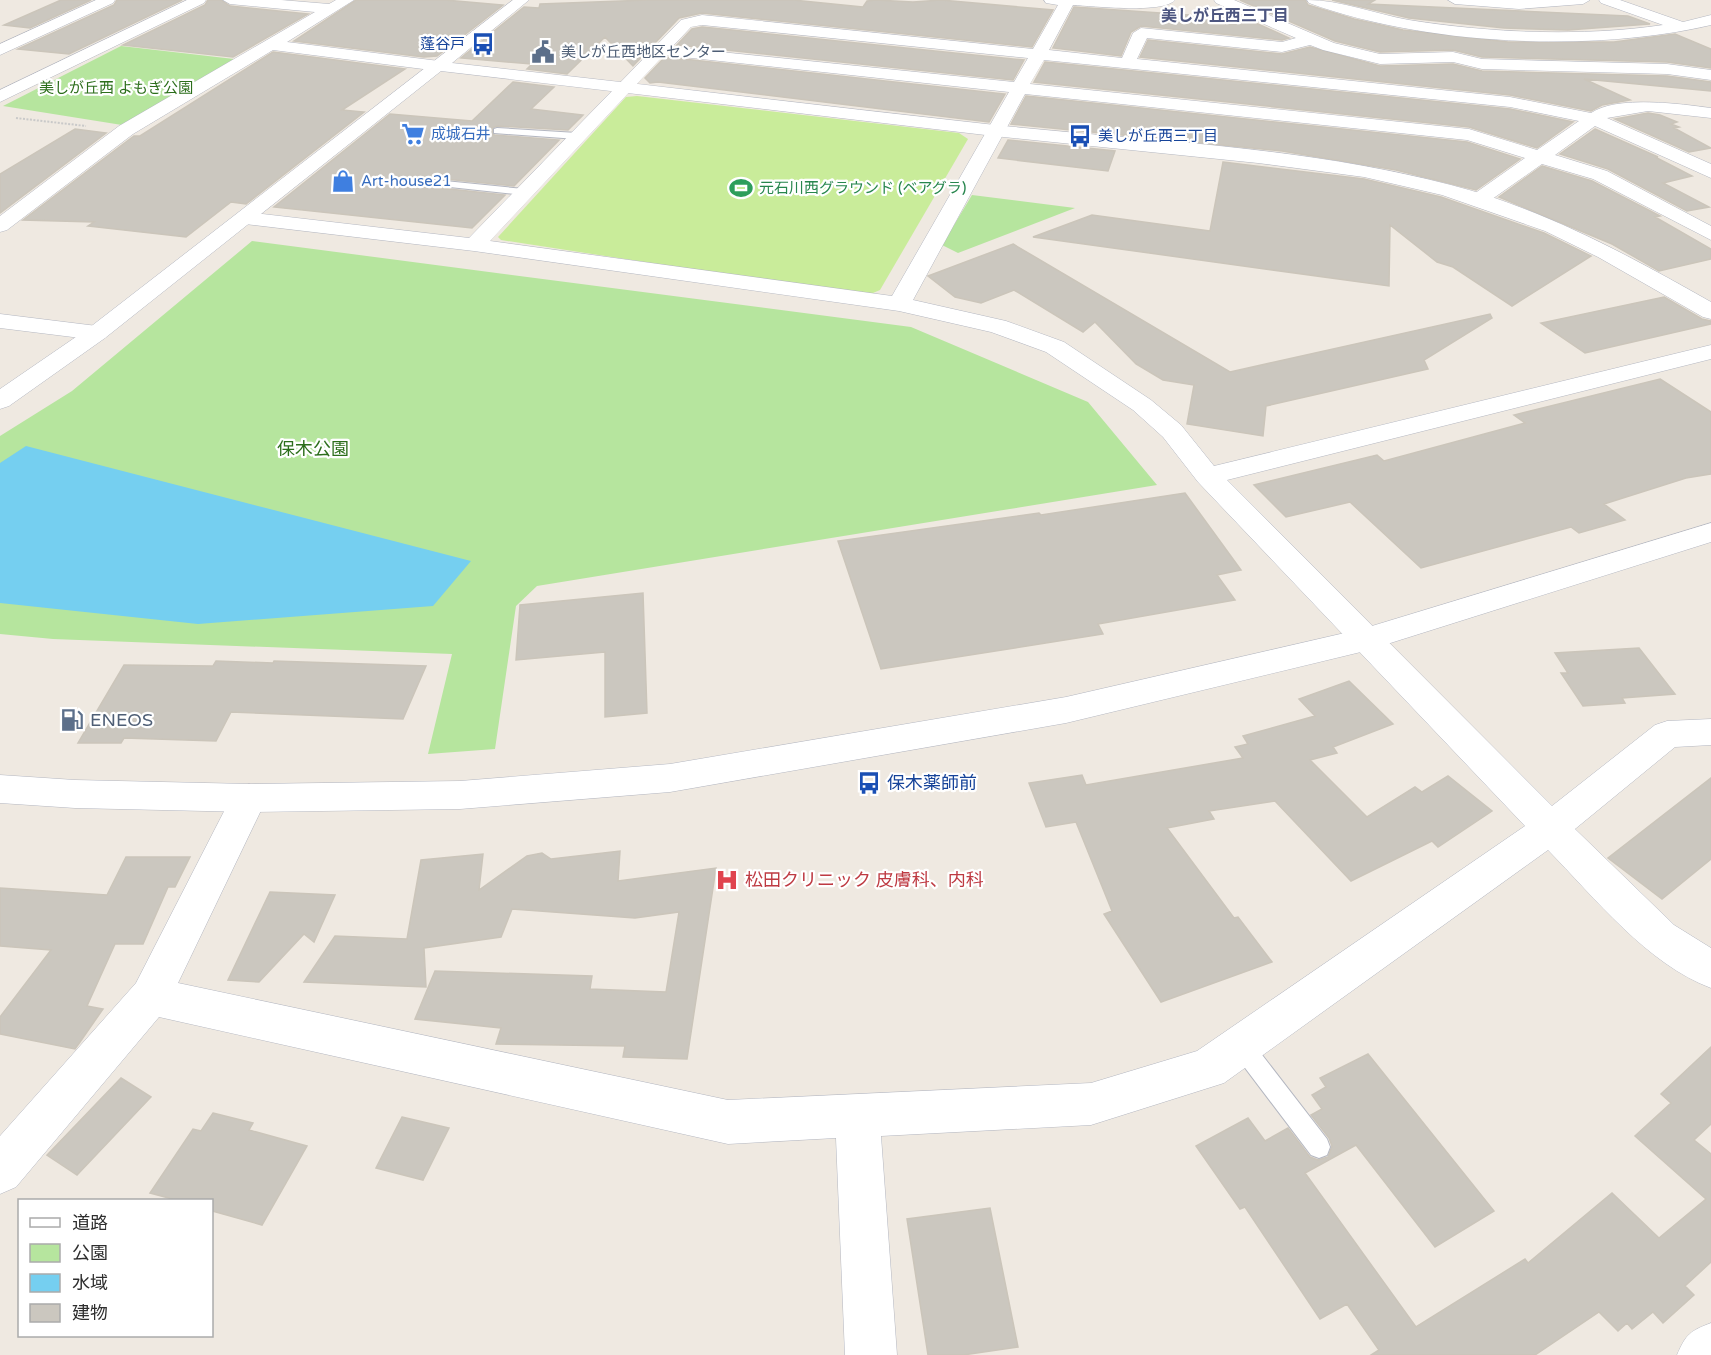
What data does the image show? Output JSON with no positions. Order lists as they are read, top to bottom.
{
  "districts": ["美しが丘西三丁目"],
  "parks": ["美しが丘西 よもぎ公園", "保木公園"],
  "places": {
    "bus stop": ["蓬谷戸", "美しが丘西三丁目", "保木薬師前"],
    "public building": ["美しが丘西地区センター"],
    "supermarket": ["成城石井"],
    "shop": ["Art-house21"],
    "sports": ["元石川西グラウンド (ベアグラ)"],
    "fuel station": ["ENEOS"],
    "hospital": ["松田クリニック 皮膚科、内科"]
  },
  "legend": [
    "道路",
    "公園",
    "水域",
    "建物"
  ]
}
